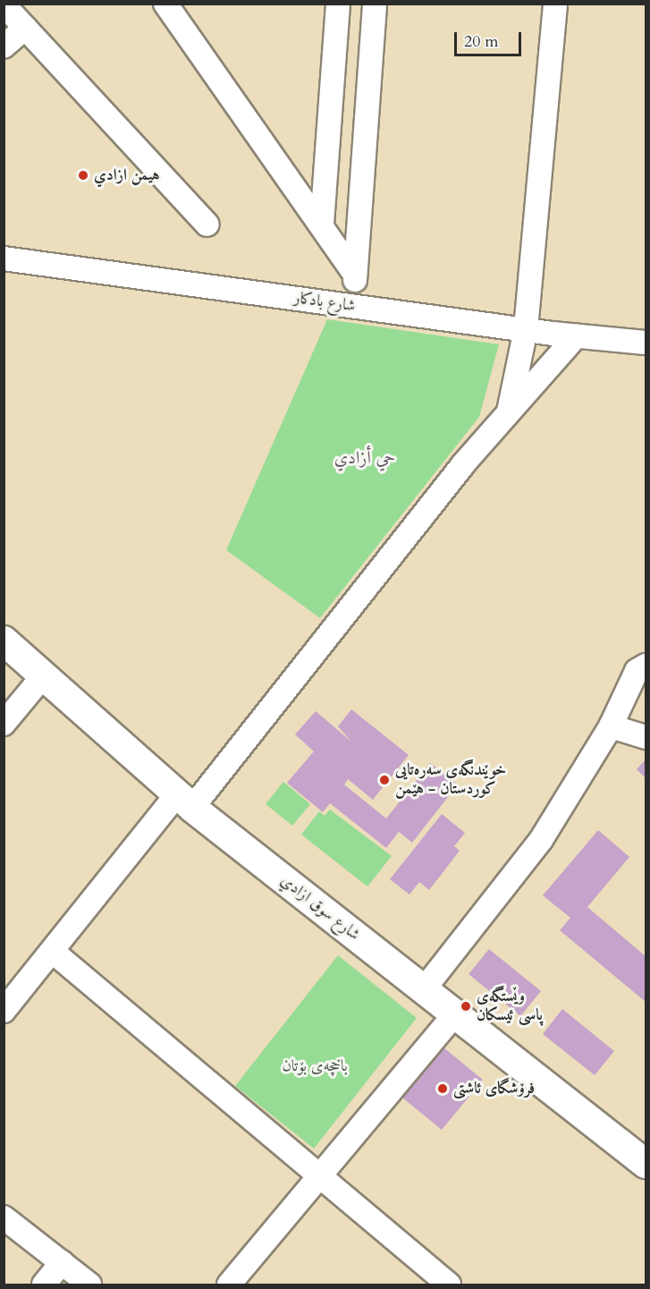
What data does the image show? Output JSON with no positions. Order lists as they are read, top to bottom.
{
  "streets": {
    "street": ["شارع بادكار", "شارع سوق ازادي"]
  },
  "districts": ["حي أزادي"],
  "parks": ["باخچەی بۆتان"],
  "places": [
    "هيمن ازادي",
    "خوێندنگەی سەرەتایی کوردستان - هێمن",
    "وێستگەی پاسی ئیسکان",
    "فرۆشگای ئاشتی"
  ],
  "scale_bar": "20 m"
}
